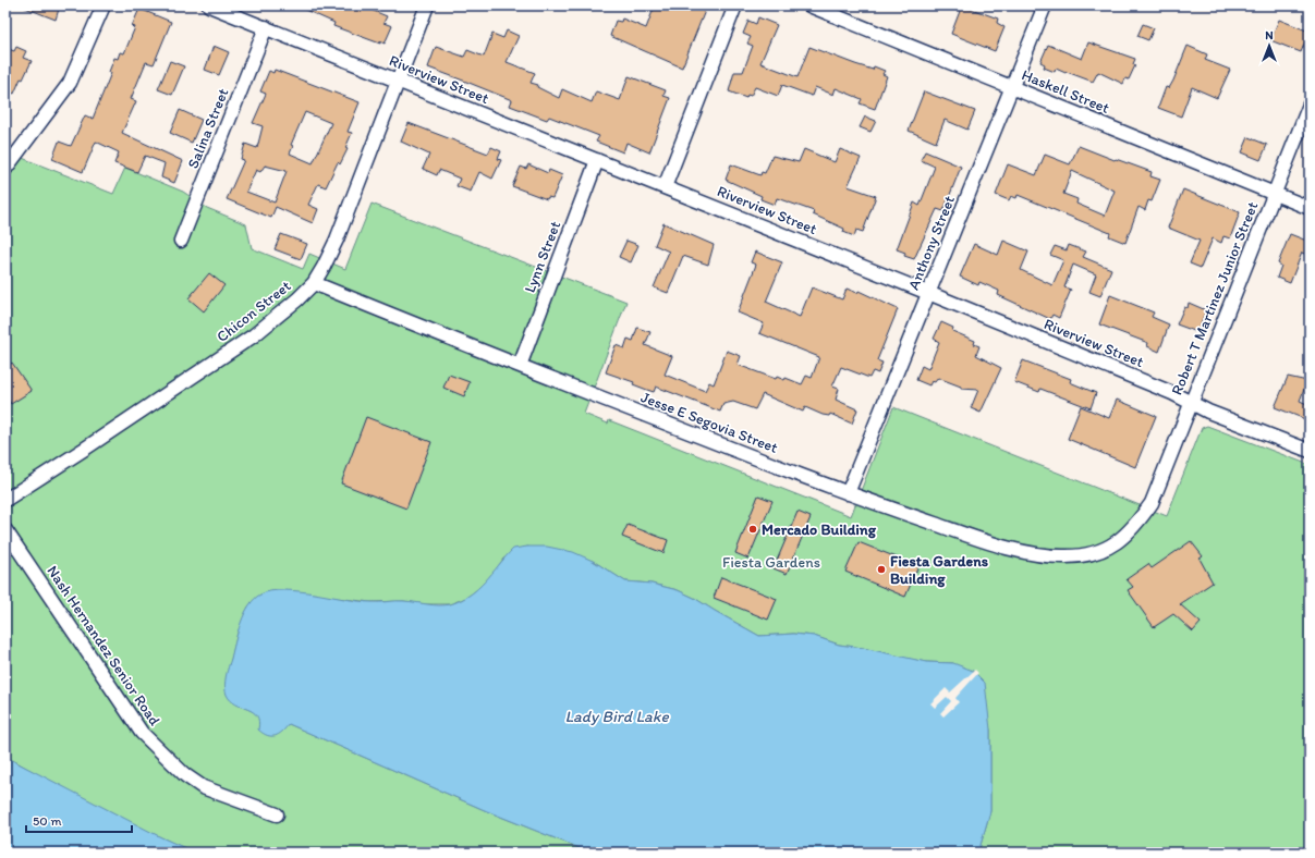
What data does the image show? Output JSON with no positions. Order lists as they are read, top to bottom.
{
  "streets": {
    "street": [
      "Riverview Street",
      "Haskell Street",
      "Salina Street",
      "Anthony Street",
      "Lynn Street",
      "Robert T Martinez Junior Street",
      "Chicon Street",
      "Jesse E Segovia Street",
      "Nash Hernandez Senior Road"
    ]
  },
  "crossings": [
    ["Riverview Street", "Salina Street"],
    ["Riverview Street", "Anthony Street"],
    ["Riverview Street", "Lynn Street"],
    ["Riverview Street", "Robert T Martinez Junior Street"],
    ["Riverview Street", "Chicon Street"],
    ["Haskell Street", "Anthony Street"],
    ["Haskell Street", "Robert T Martinez Junior Street"],
    ["Anthony Street", "Jesse E Segovia Street"],
    ["Lynn Street", "Jesse E Segovia Street"],
    ["Robert T Martinez Junior Street", "Jesse E Segovia Street"],
    ["Chicon Street", "Jesse E Segovia Street"]
  ],
  "water": ["Lady Bird Lake"],
  "parks": ["Fiesta Gardens"],
  "places": ["Mercado Building", "Fiesta Gardens Building"],
  "scale_bar": "50 m",
  "north": "top"
}
